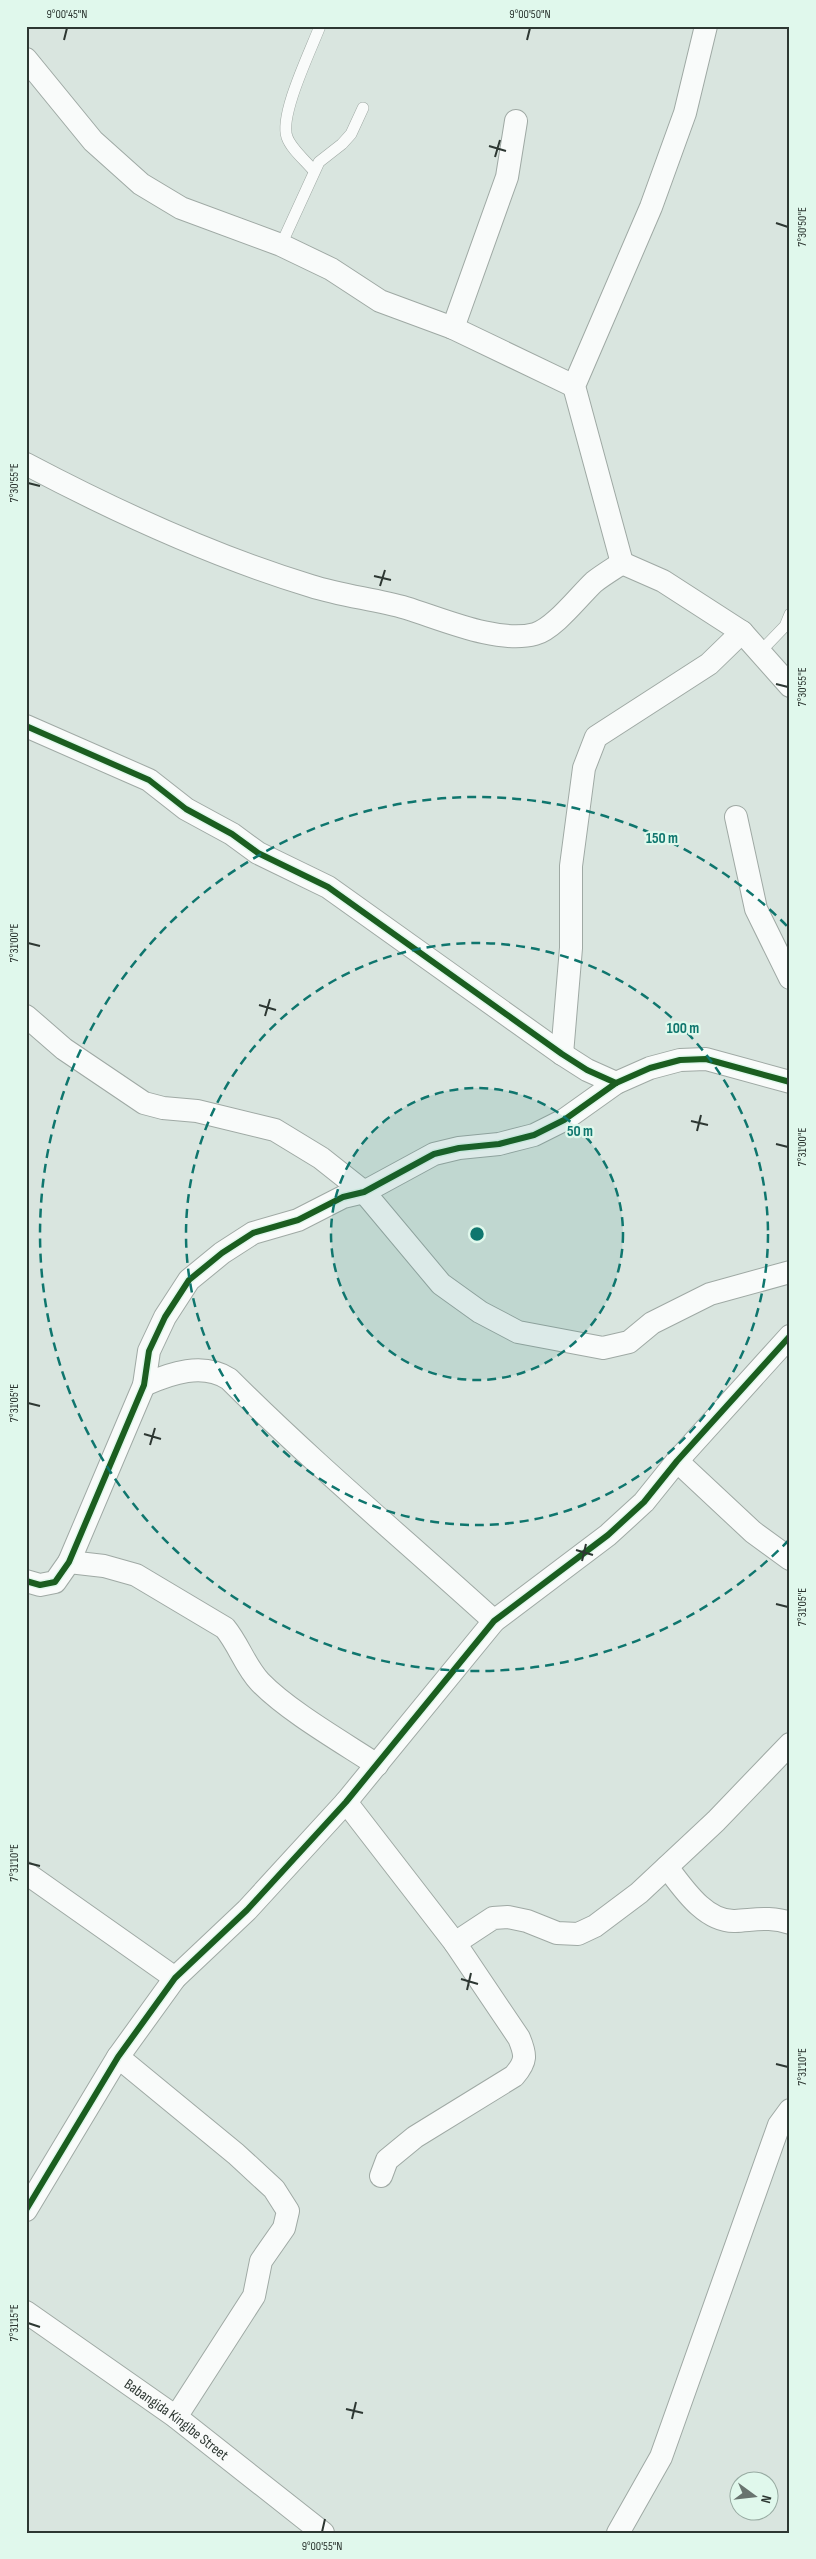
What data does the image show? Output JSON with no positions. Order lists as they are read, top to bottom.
{
  "streets": {
    "street": ["Babangida Kingibe Street"]
  },
  "north": "right",
  "coordinates": [
    "9°00'45\"N",
    "9°00'50\"N",
    "7°30'50\"E",
    "7°30'55\"E",
    "7°31'00\"E",
    "7°31'05\"E",
    "7°31'10\"E",
    "7°31'15\"E",
    "9°00'55\"N"
  ],
  "rings": ["150 m", "100 m", "50 m"]
}
